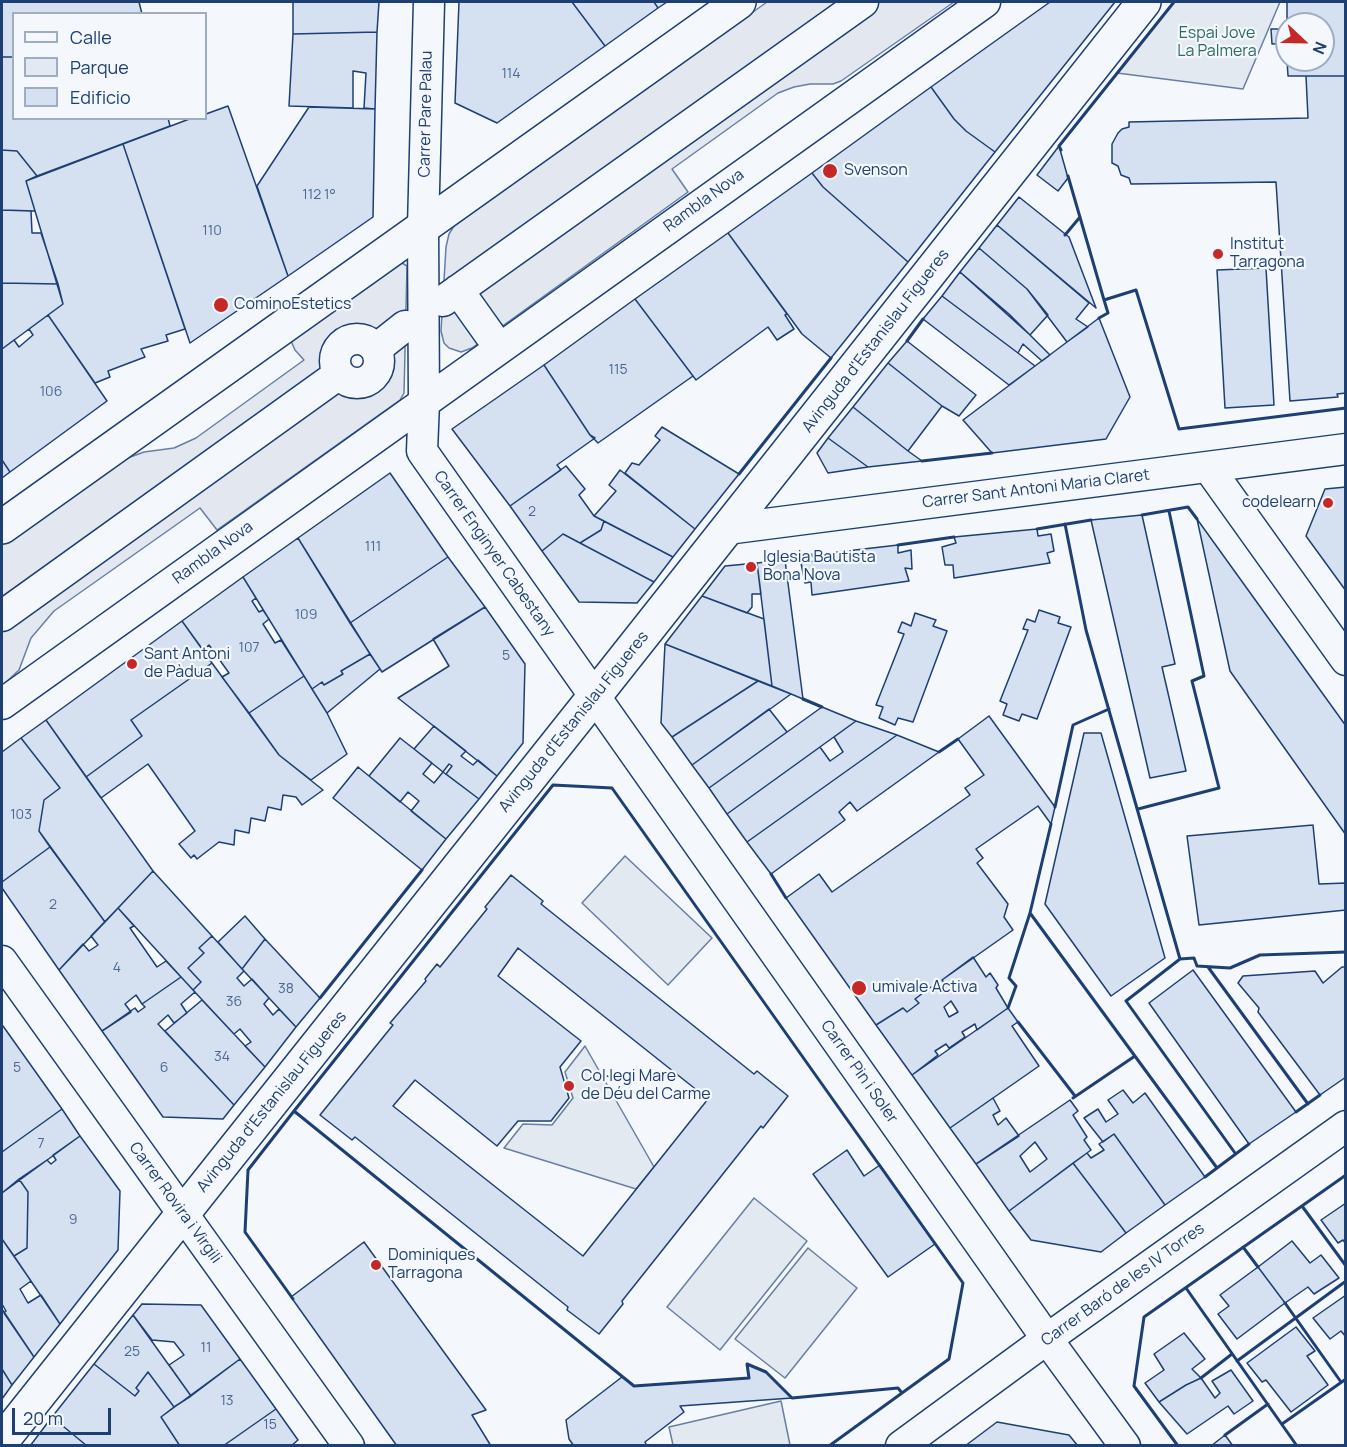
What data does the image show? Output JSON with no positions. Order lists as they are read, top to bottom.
{
  "streets": {
    "main road": ["Avinguda d'Estanislau Figueres"],
    "street": [
      "Carrer Pare Palau",
      "Rambla Nova",
      "Carrer Sant Antoni Maria Claret",
      "Carrer Enginyer Cabestany",
      "Carrer Pin i Soler",
      "Carrer Rovira i Virgili",
      "Carrer Baró de les IV Torres"
    ]
  },
  "crossings": [
    ["Rambla Nova", "Carrer Enginyer Cabestany"],
    ["Avinguda d'Estanislau Figueres", "Carrer Sant Antoni Maria Claret"],
    ["Avinguda d'Estanislau Figueres", "Carrer Enginyer Cabestany"],
    ["Avinguda d'Estanislau Figueres", "Carrer Pin i Soler"],
    ["Avinguda d'Estanislau Figueres", "Carrer Rovira i Virgili"],
    ["Carrer Enginyer Cabestany", "Carrer Pin i Soler"],
    ["Carrer Pin i Soler", "Carrer Baró de les IV Torres"]
  ],
  "parks": ["Espai Jove La Palmera"],
  "places": [
    "Svenson",
    "Institut Tarragona",
    "CominoEstetics",
    "codelearn",
    "Iglesia Bautista Bona Nova",
    "Sant Antoni de Pàdua",
    "umivale Activa",
    "Col·legi Mare de Déu del Carme",
    "Dominiques Tarragona"
  ],
  "house_numbers": [
    "114",
    "112 1°",
    "110",
    "115",
    "106",
    "2",
    "111",
    "109",
    "107",
    "5",
    "103",
    "2",
    "4",
    "38",
    "36",
    "34",
    "5",
    "6",
    "7",
    "9",
    "11",
    "25",
    "13",
    "15"
  ],
  "legend": ["Calle", "Parque", "Edificio"],
  "scale_bar": "20 m",
  "north": "right"
}
